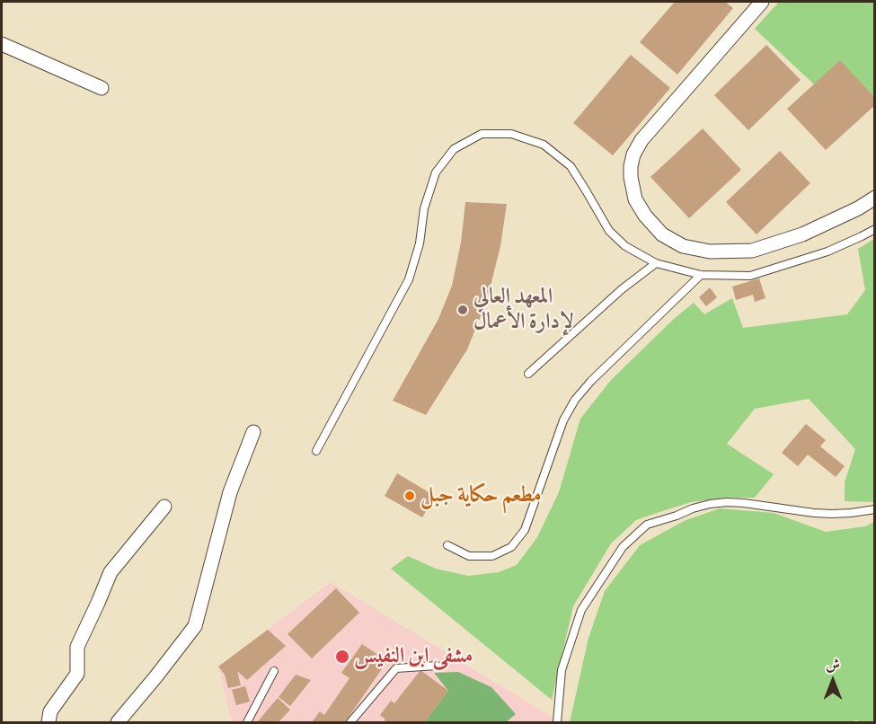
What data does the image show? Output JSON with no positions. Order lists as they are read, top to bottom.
{
  "places": ["المعهد العالي لإدارة الأعمال", "مطعم حكاية جبل", "مشفى ابن النفيس"],
  "north": "top"
}
